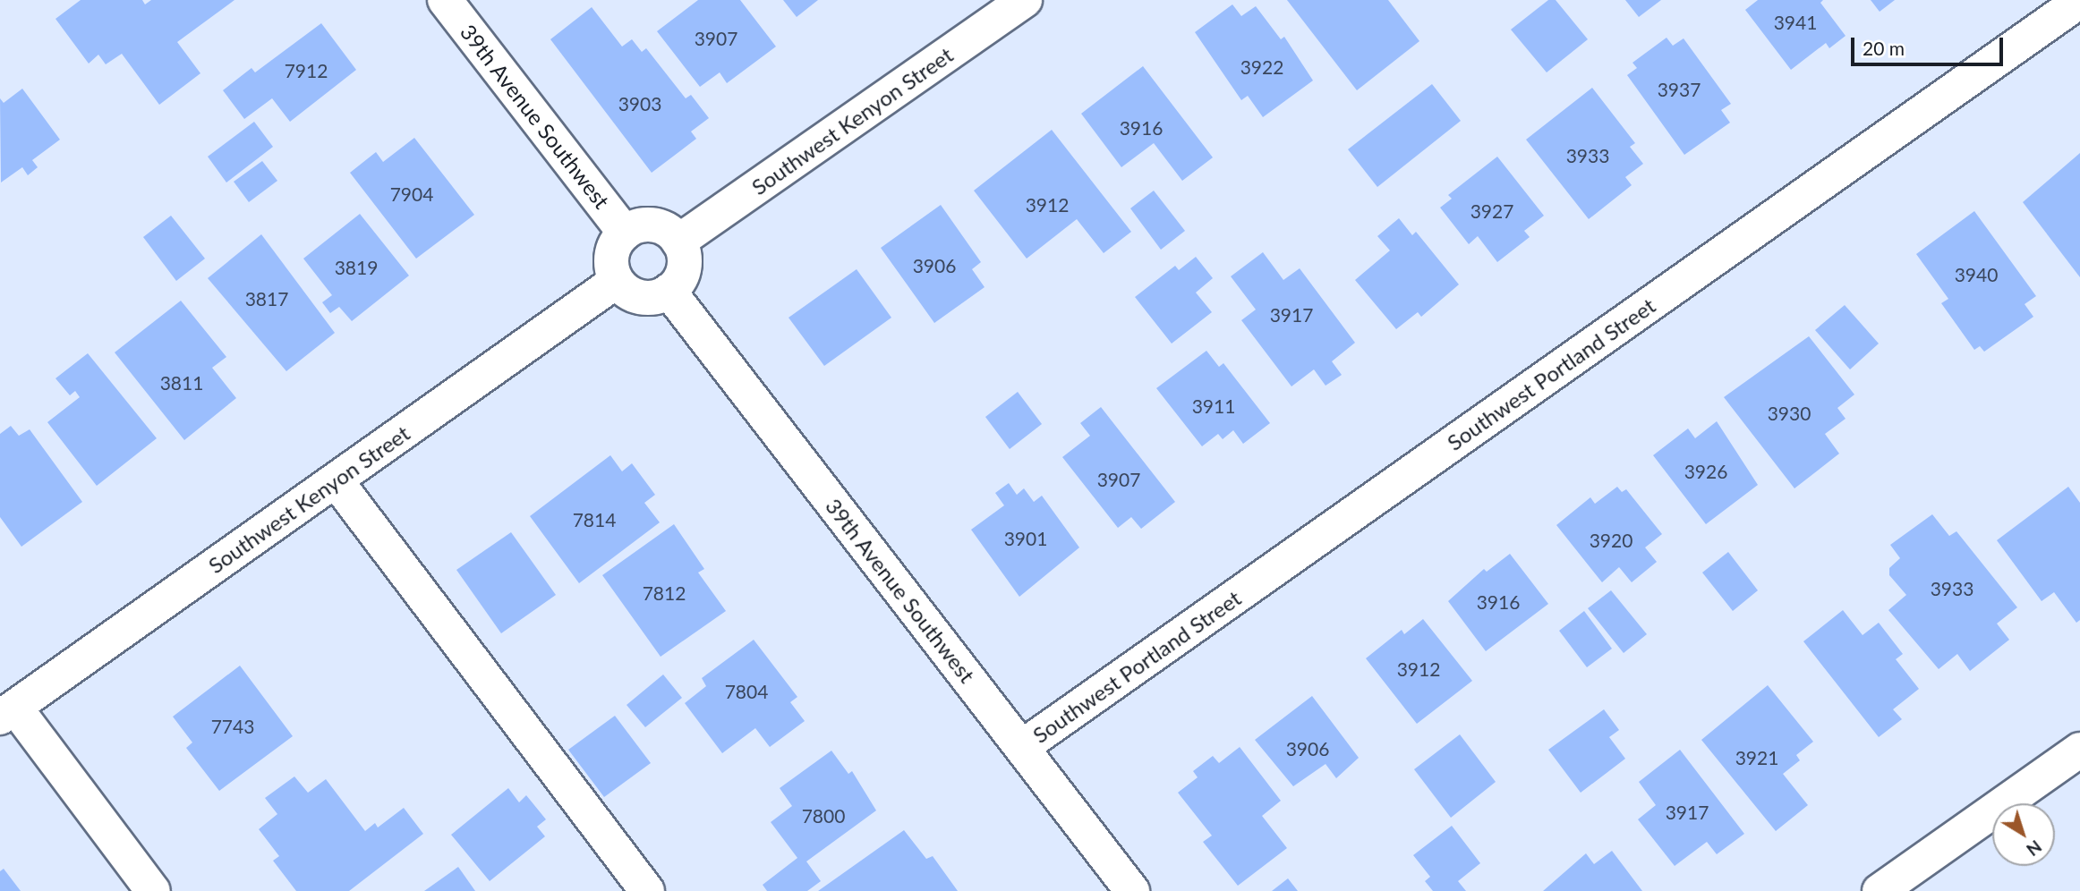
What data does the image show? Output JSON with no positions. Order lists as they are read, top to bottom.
{
  "streets": {
    "street": ["39th Avenue Southwest", "Southwest Kenyon Street", "Southwest Portland Street"]
  },
  "crossings": [
    ["39th Avenue Southwest", "Southwest Kenyon Street"],
    ["39th Avenue Southwest", "Southwest Portland Street"]
  ],
  "house_numbers": [
    "3941",
    "3907",
    "3922",
    "7912",
    "3937",
    "3903",
    "3916",
    "3933",
    "7904",
    "3912",
    "3927",
    "3906",
    "3819",
    "3940",
    "3817",
    "3917",
    "3811",
    "3911",
    "3930",
    "3926",
    "3907",
    "7814",
    "3901",
    "3920",
    "3933",
    "7812",
    "3916",
    "3912",
    "7804",
    "7743",
    "3906",
    "3921",
    "3917",
    "7800"
  ],
  "scale_bar": "20 m",
  "north": "bottom right"
}
